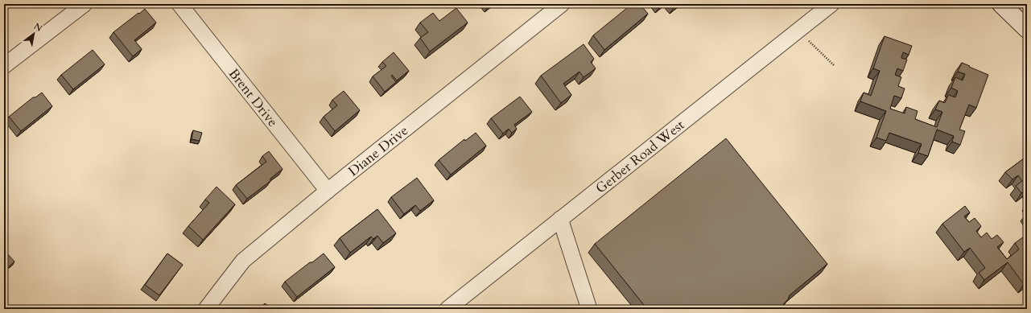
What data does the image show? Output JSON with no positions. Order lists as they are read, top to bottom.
{
  "streets": {
    "street": ["Brent Drive", "Diane Drive", "Gerber Road West"]
  },
  "crossings": [
    ["Brent Drive", "Diane Drive"]
  ],
  "north": "top right"
}
